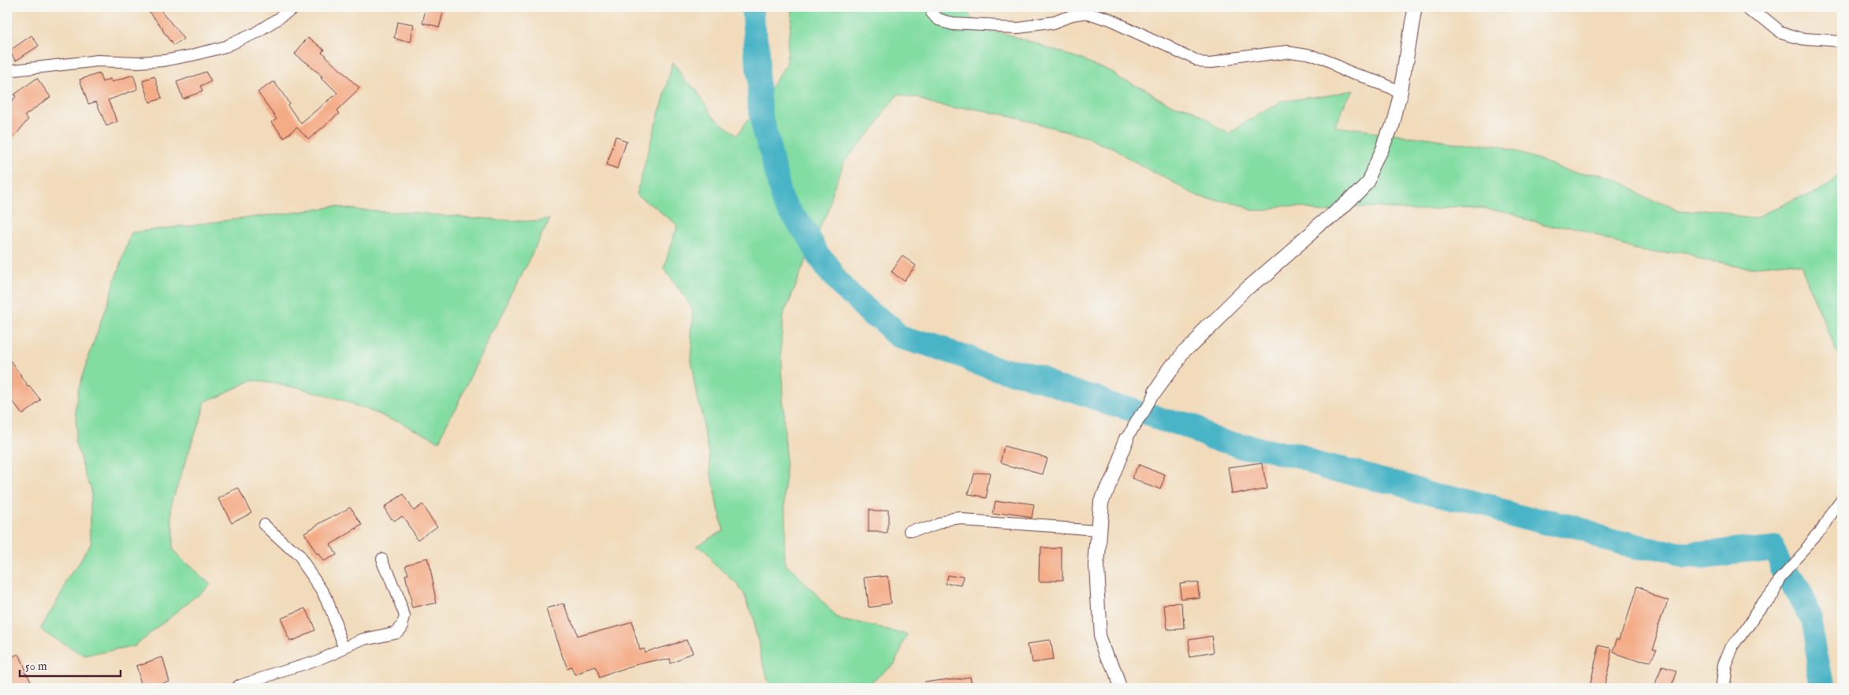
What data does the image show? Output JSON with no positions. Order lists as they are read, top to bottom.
{
  "scale_bar": "50 m"
}
